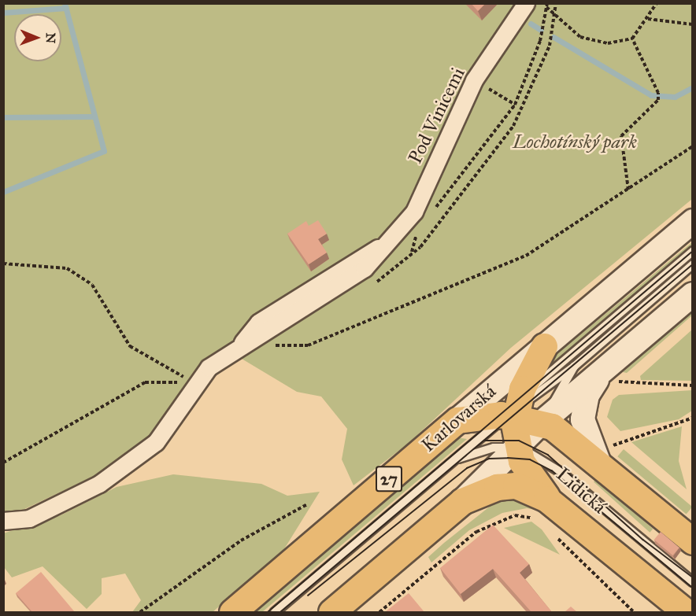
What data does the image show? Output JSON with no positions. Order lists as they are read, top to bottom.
{
  "streets": {
    "main road": ["Karlovarská", "27", "Lidická"],
    "street": ["Pod Vinicemi"]
  },
  "crossings": [
    ["Karlovarská", "Lidická"]
  ],
  "parks": ["Lochotínský park"],
  "north": "right"
}
